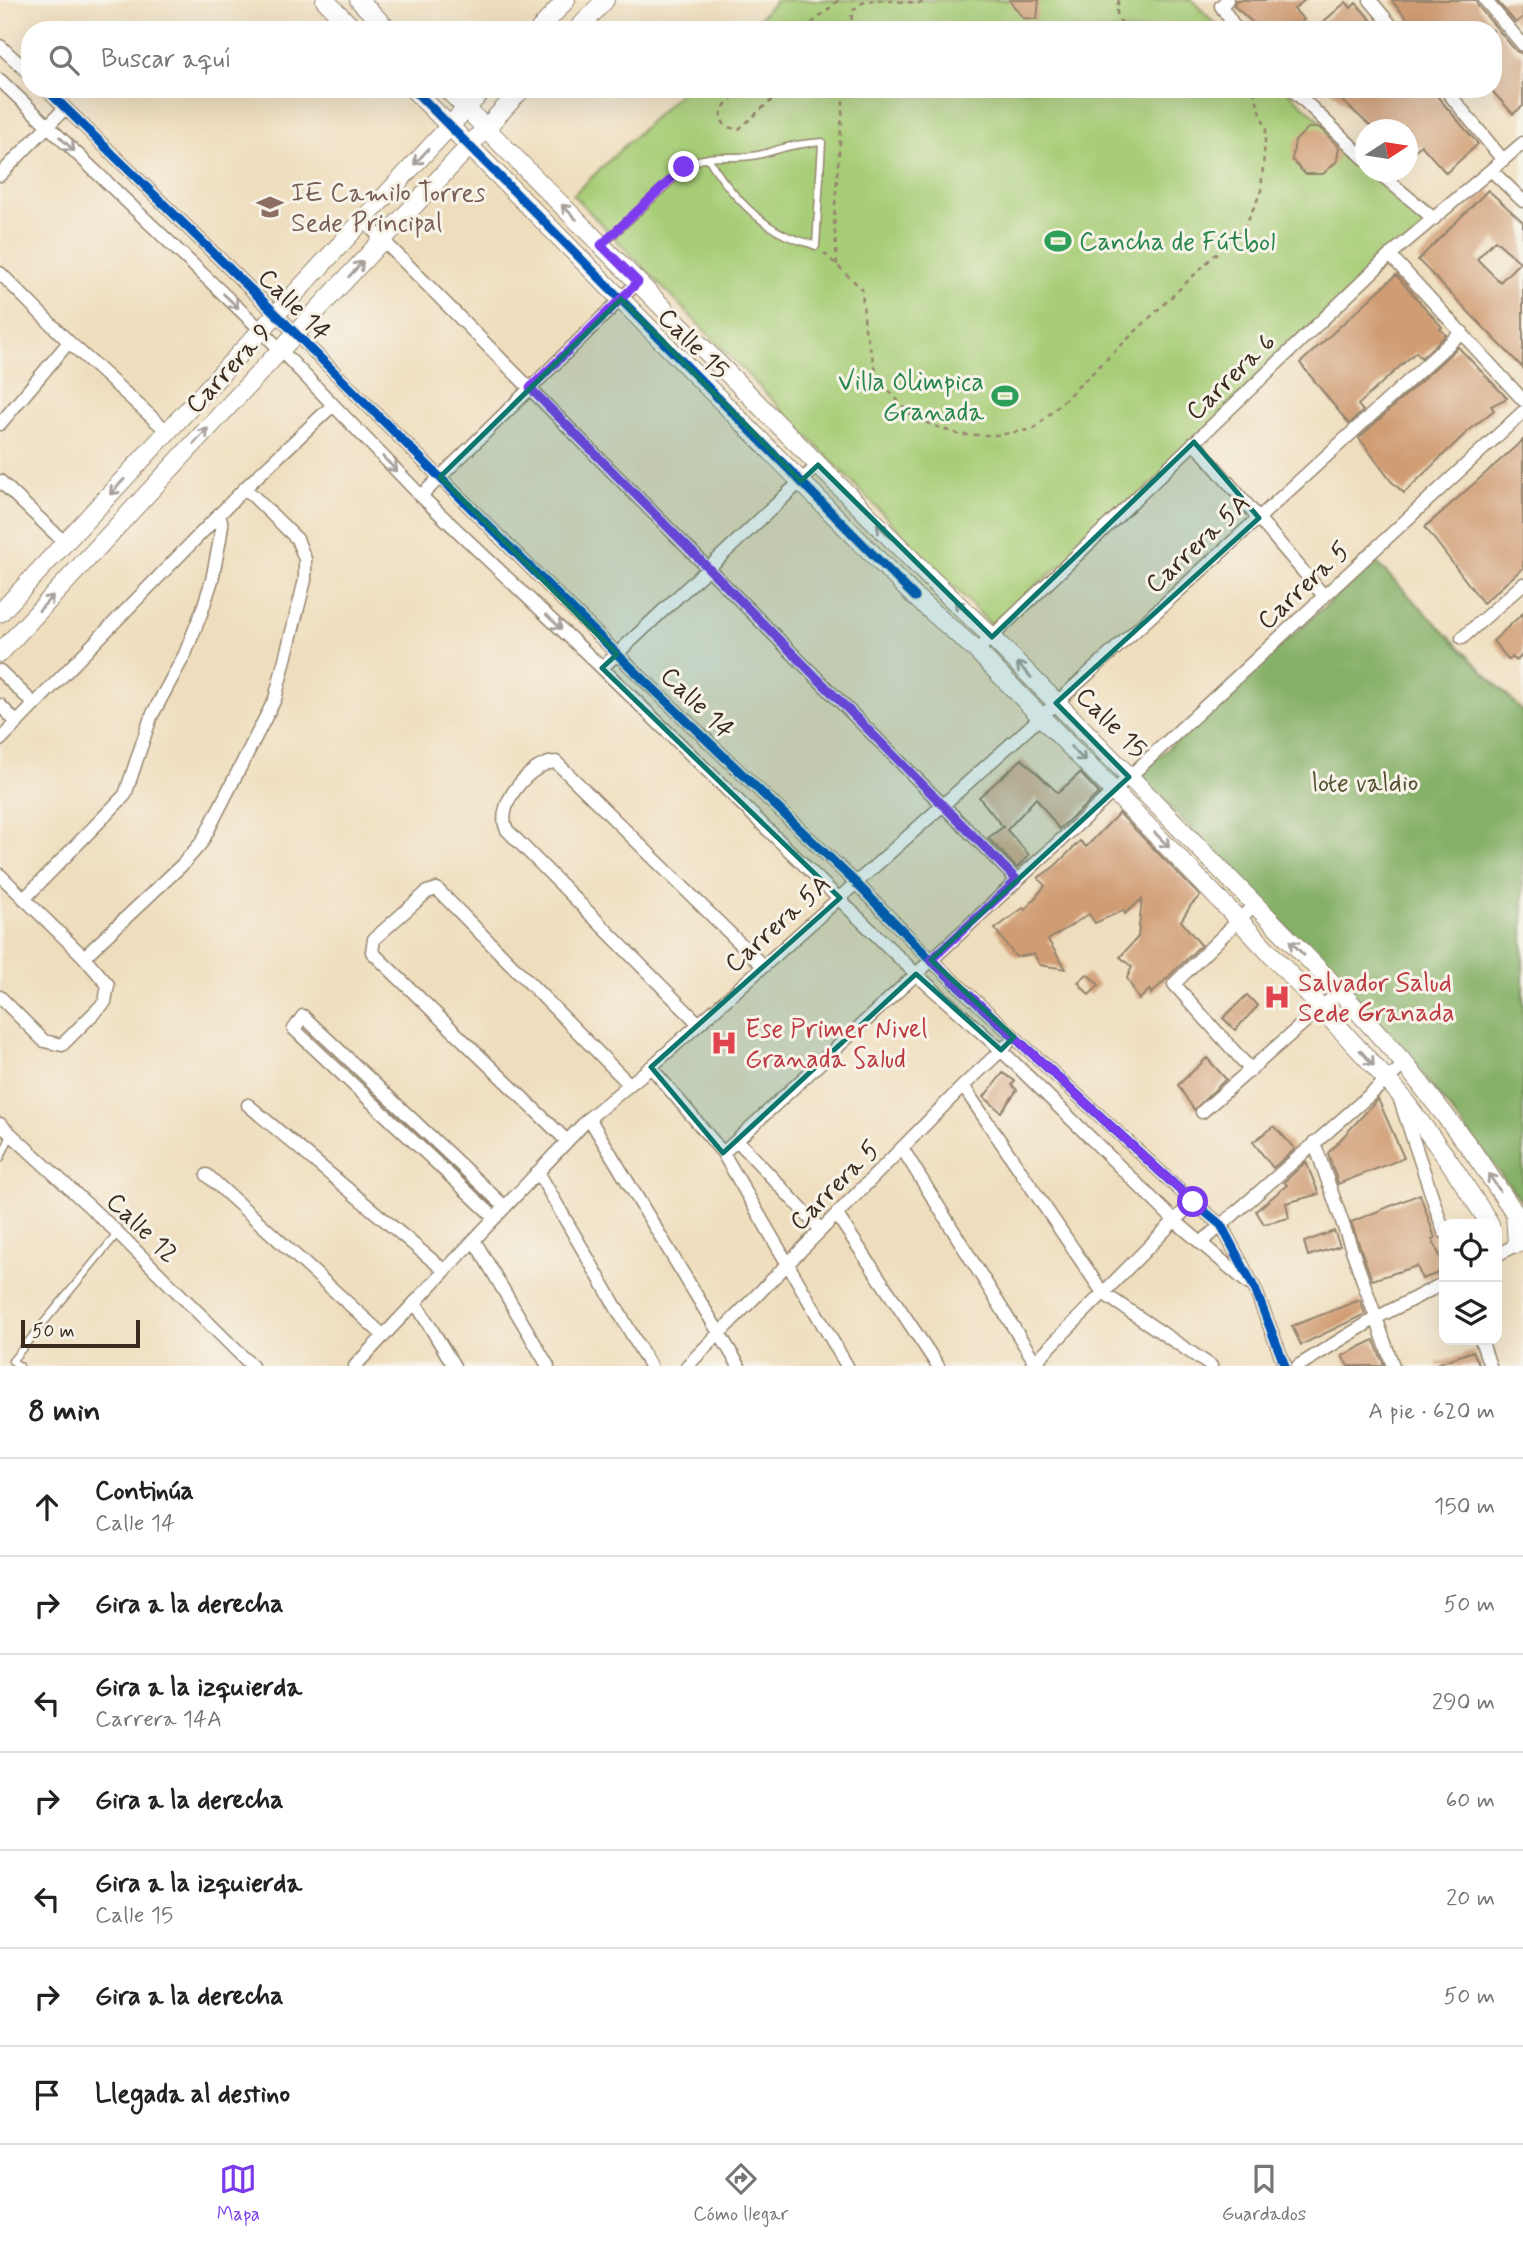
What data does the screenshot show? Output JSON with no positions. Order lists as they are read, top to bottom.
{
  "streets": {
    "street": [
      "Calle 14",
      "Calle 15",
      "Carrera 9",
      "Carrera 6",
      "Carrera 5A",
      "Carrera 5",
      "Calle 12"
    ]
  },
  "crossings": [
    ["Calle 14", "Carrera 9"],
    ["Calle 14", "Carrera 5A"],
    ["Calle 14", "Carrera 5"],
    ["Calle 15", "Carrera 9"],
    ["Calle 15", "Carrera 6"],
    ["Calle 15", "Carrera 5A"],
    ["Calle 15", "Carrera 5"]
  ],
  "parks": ["lote valdio"],
  "places": {
    "school or university": ["IE Camilo Torres Sede Principal"],
    "sports": ["Cancha de Fútbol", "Villa Olimpica Granada"],
    "hospital": ["Salvador Salud Sede Granada", "Ese Primer Nivel Granada Salud"]
  },
  "scale_bar": "50 m",
  "north": "right",
  "page": {
    "search": "Buscar aquí",
    "scale": "50 m",
    "heading": ["8 min", "A pie · 620 m"],
    "list": [
      ["Continúa", "Calle 14", "150 m"],
      ["Gira a la derecha", "50 m"],
      ["Gira a la izquierda", "Carrera 14A", "290 m"],
      ["Gira a la derecha", "60 m"],
      ["Gira a la izquierda", "Calle 15", "20 m"],
      ["Gira a la derecha", "50 m"],
      "Llegada al destino"
    ],
    "nav": ["Mapa", "Cómo llegar", "Guardados"]
  }
}
